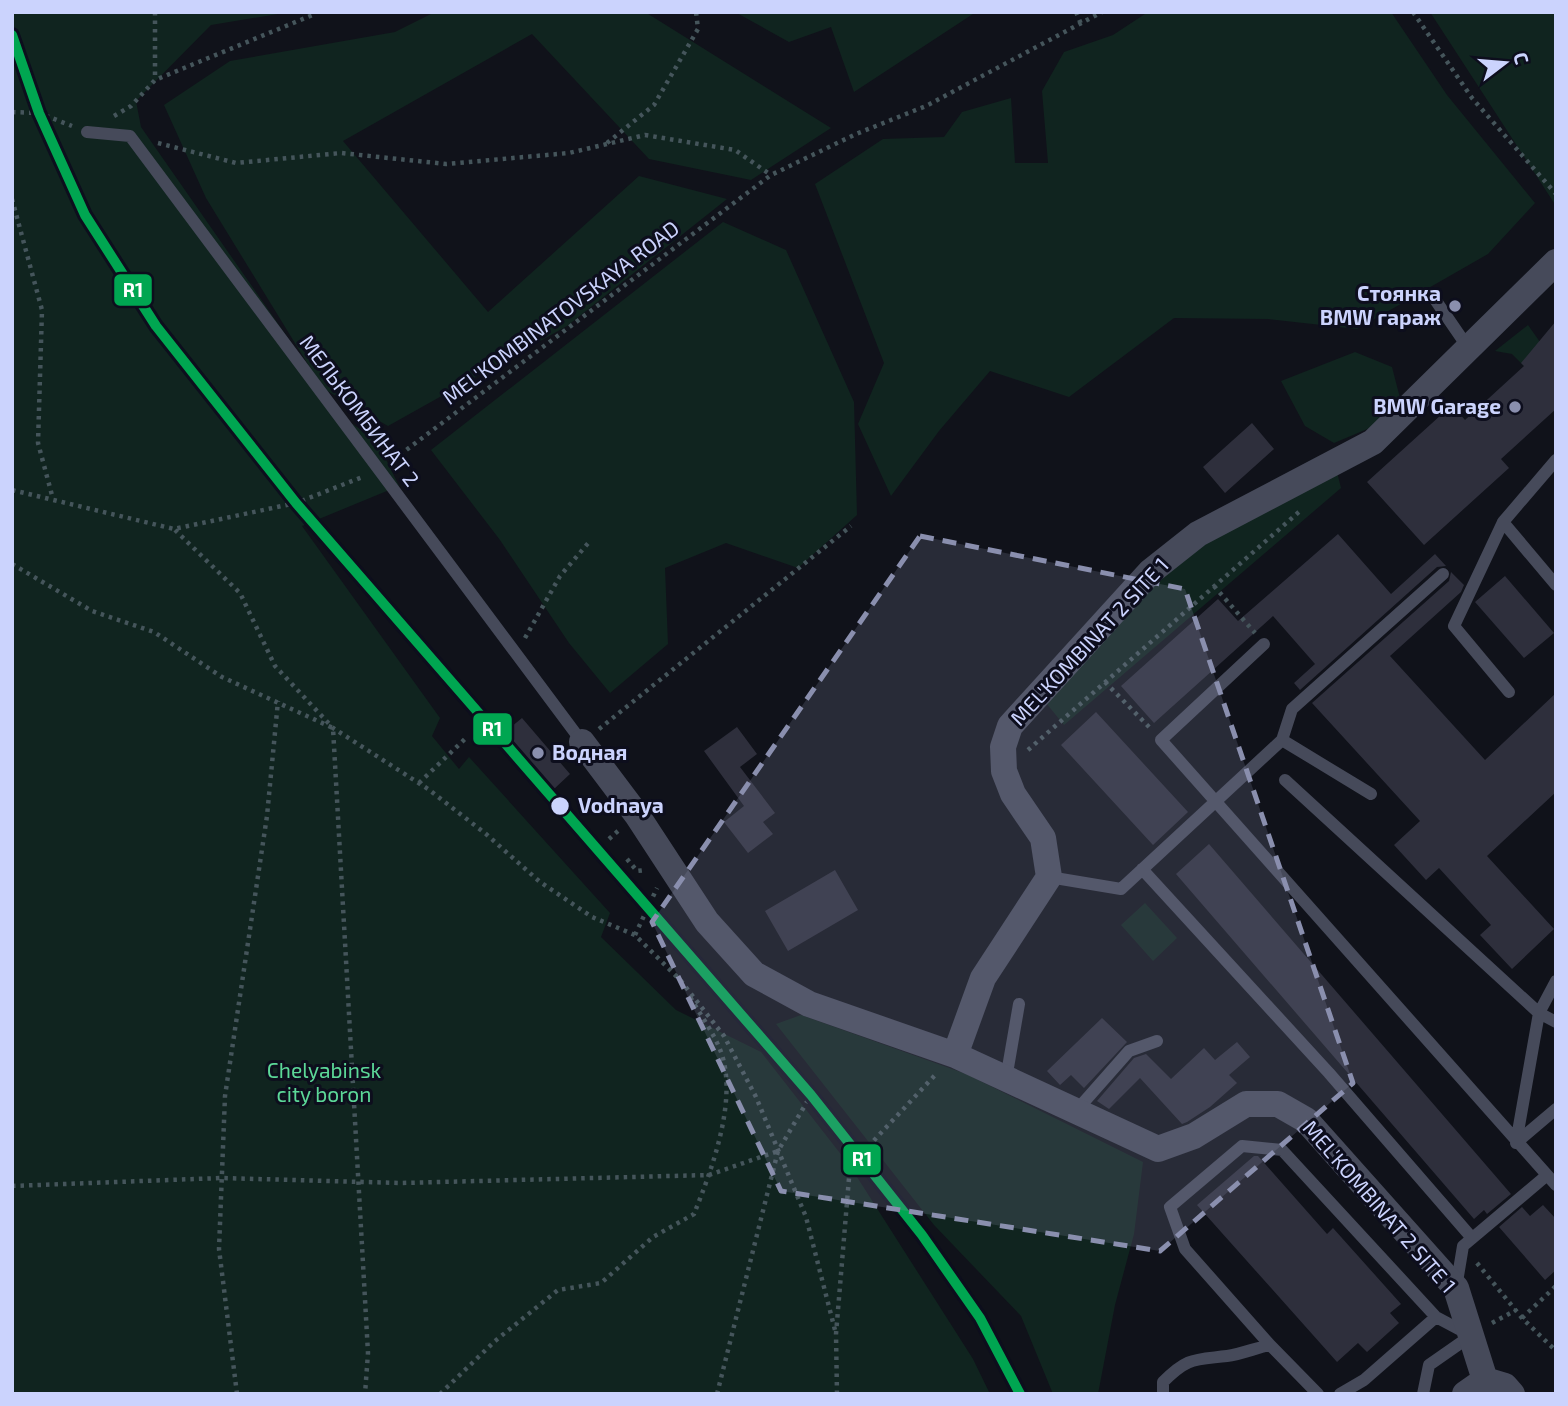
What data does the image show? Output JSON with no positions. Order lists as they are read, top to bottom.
{
  "streets": {
    "street": ["MEL'KOMBINAT 2 SITE 1"],
    "lane": ["МЕЛЬКОМБИНАТ 2"],
    "path": ["MEL'KOMBINATOVSKAYA ROAD"]
  },
  "crossings": [
    ["MEL'KOMBINATOVSKAYA ROAD", "МЕЛЬКОМБИНАТ 2"],
    ["МЕЛЬКОМБИНАТ 2", "MEL'KOMBINAT 2 SITE 1"]
  ],
  "parks": ["Chelyabinsk city boron"],
  "places": [
    "Стоянка BMW гараж",
    "BMW Garage",
    "Водная",
    "Vodnaya"
  ],
  "lines": ["transit line R1"],
  "north": "right"
}
